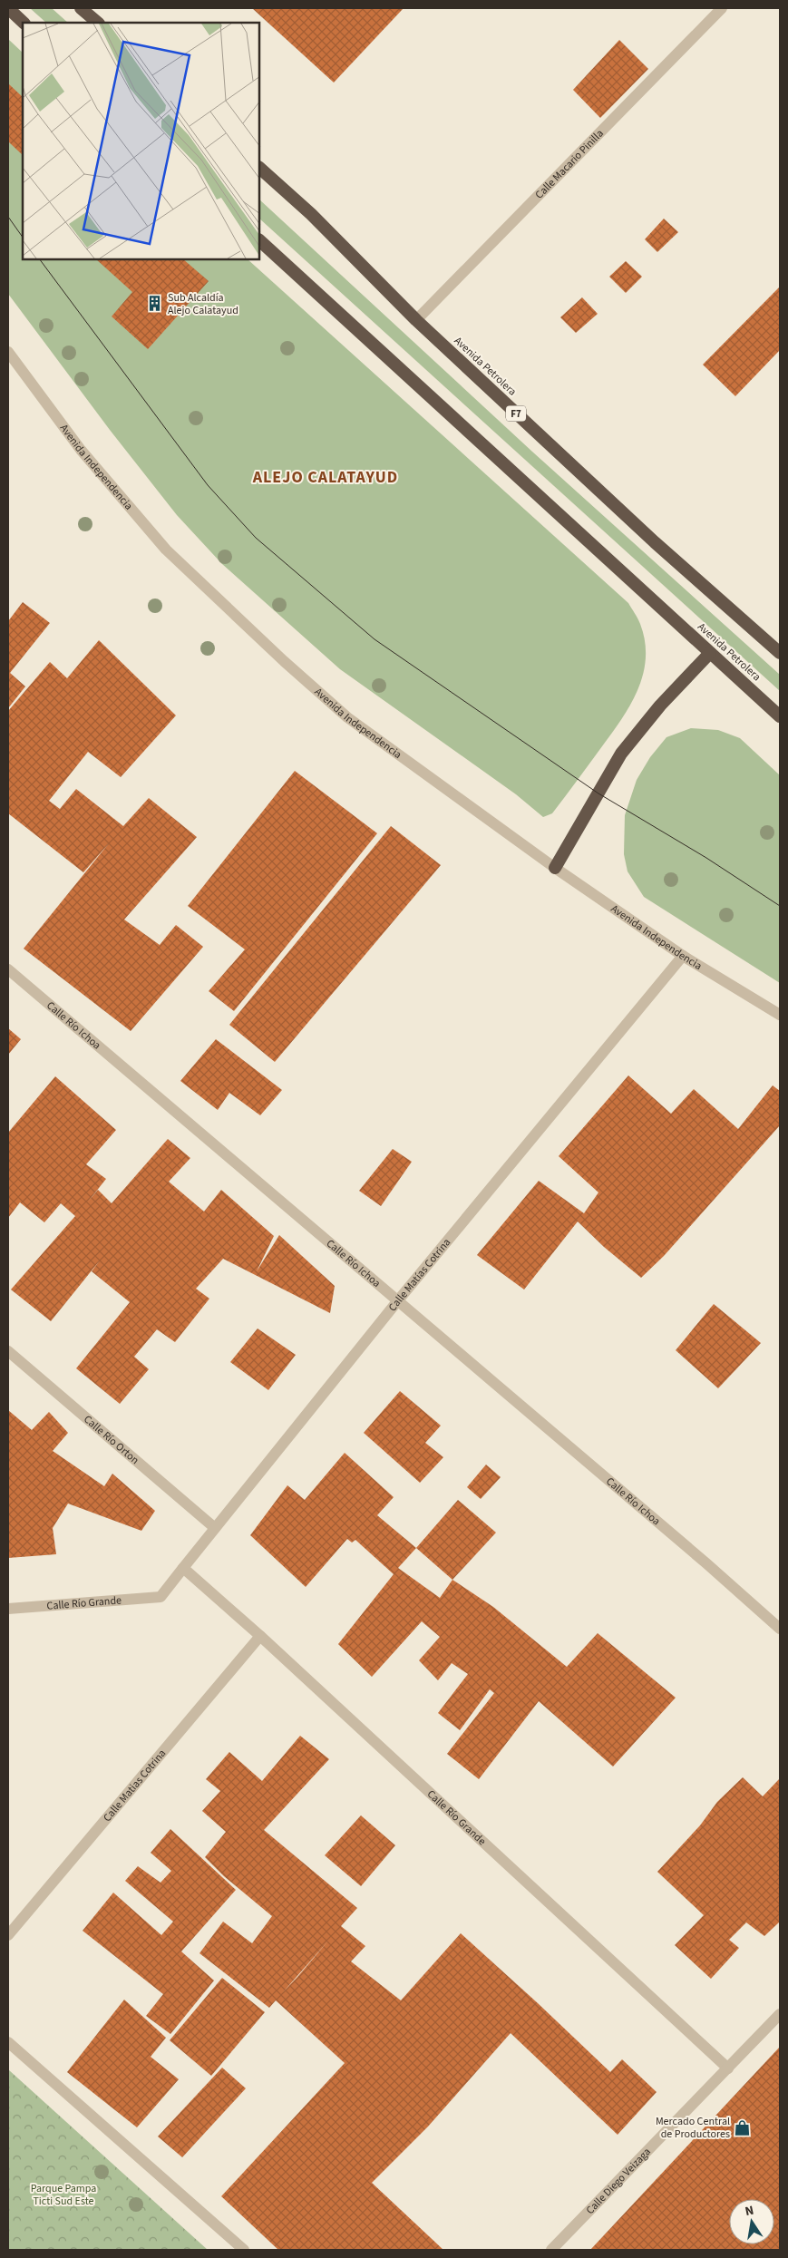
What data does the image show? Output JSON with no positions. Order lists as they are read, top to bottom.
{
  "streets": {
    "highway": ["Avenida Petrolera", "F7"],
    "street": [
      "Calle Macario Pinilla",
      "Avenida Independencia",
      "Calle Río Ichoa",
      "Calle Matías Cotrina",
      "Calle Río Orton",
      "Calle Río Grande",
      "Calle Matias Cotrina",
      "Calle Diego Veizaga"
    ]
  },
  "crossings": [
    ["Calle Macario Pinilla", "Avenida Petrolera"],
    ["Avenida Independencia", "Calle Matías Cotrina"],
    ["Calle Río Ichoa", "Calle Matías Cotrina"],
    ["Calle Matías Cotrina", "Calle Río Orton"],
    ["Calle Matías Cotrina", "Calle Río Grande"],
    ["Calle Río Grande", "Calle Matias Cotrina"],
    ["Calle Río Grande", "Calle Diego Veizaga"]
  ],
  "districts": ["ALEJO CALATAYUD"],
  "parks": ["Parque Pampa Ticti Sud Este"],
  "places": {
    "building": ["Sub Alcaldía Alejo Calatayud"],
    "shop": ["Mercado Central de Productores"]
  },
  "north": "top"
}
